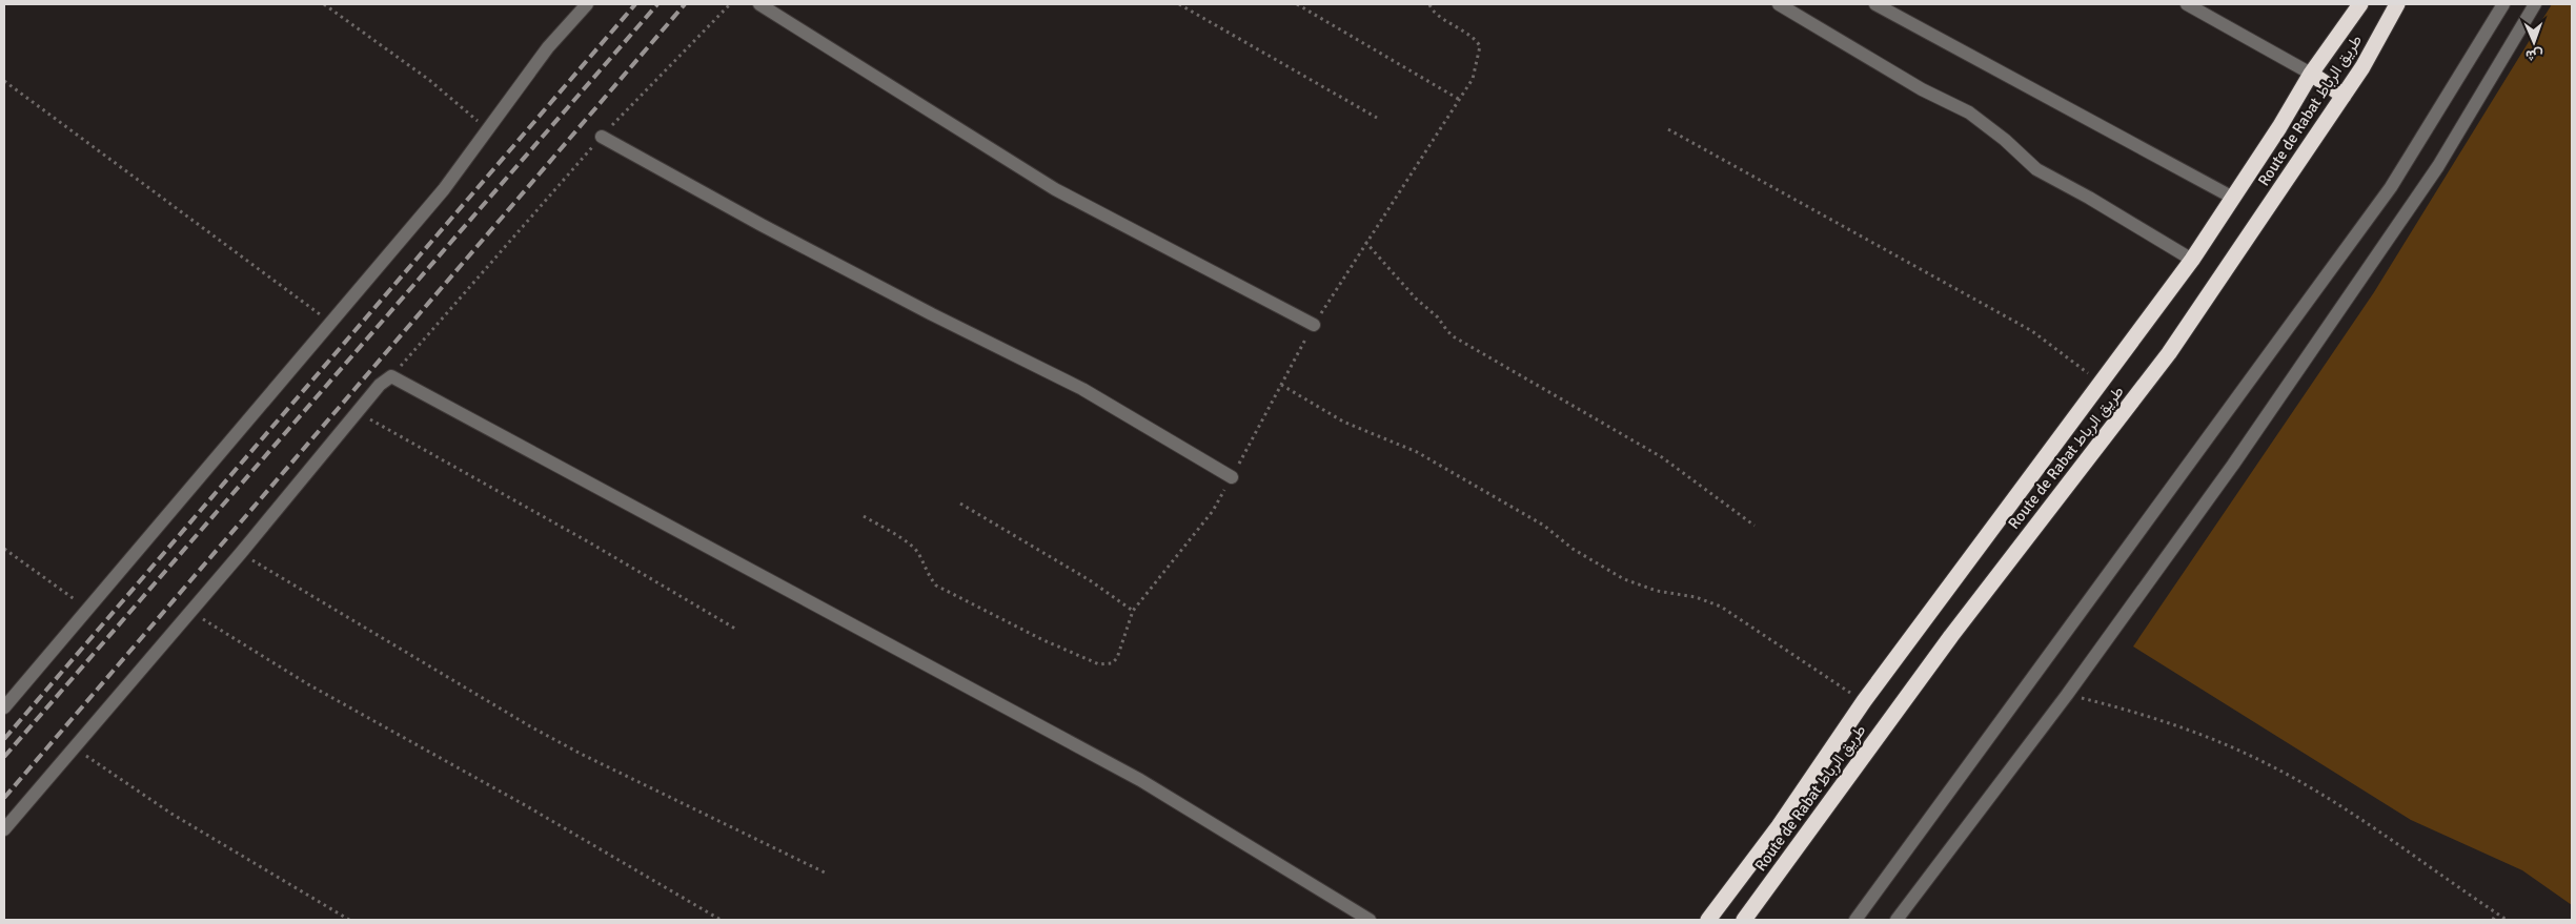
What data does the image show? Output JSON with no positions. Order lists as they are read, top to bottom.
{
  "streets": {
    "highway": ["Route de Rabat طريق الرباط"]
  },
  "north": "bottom"
}
